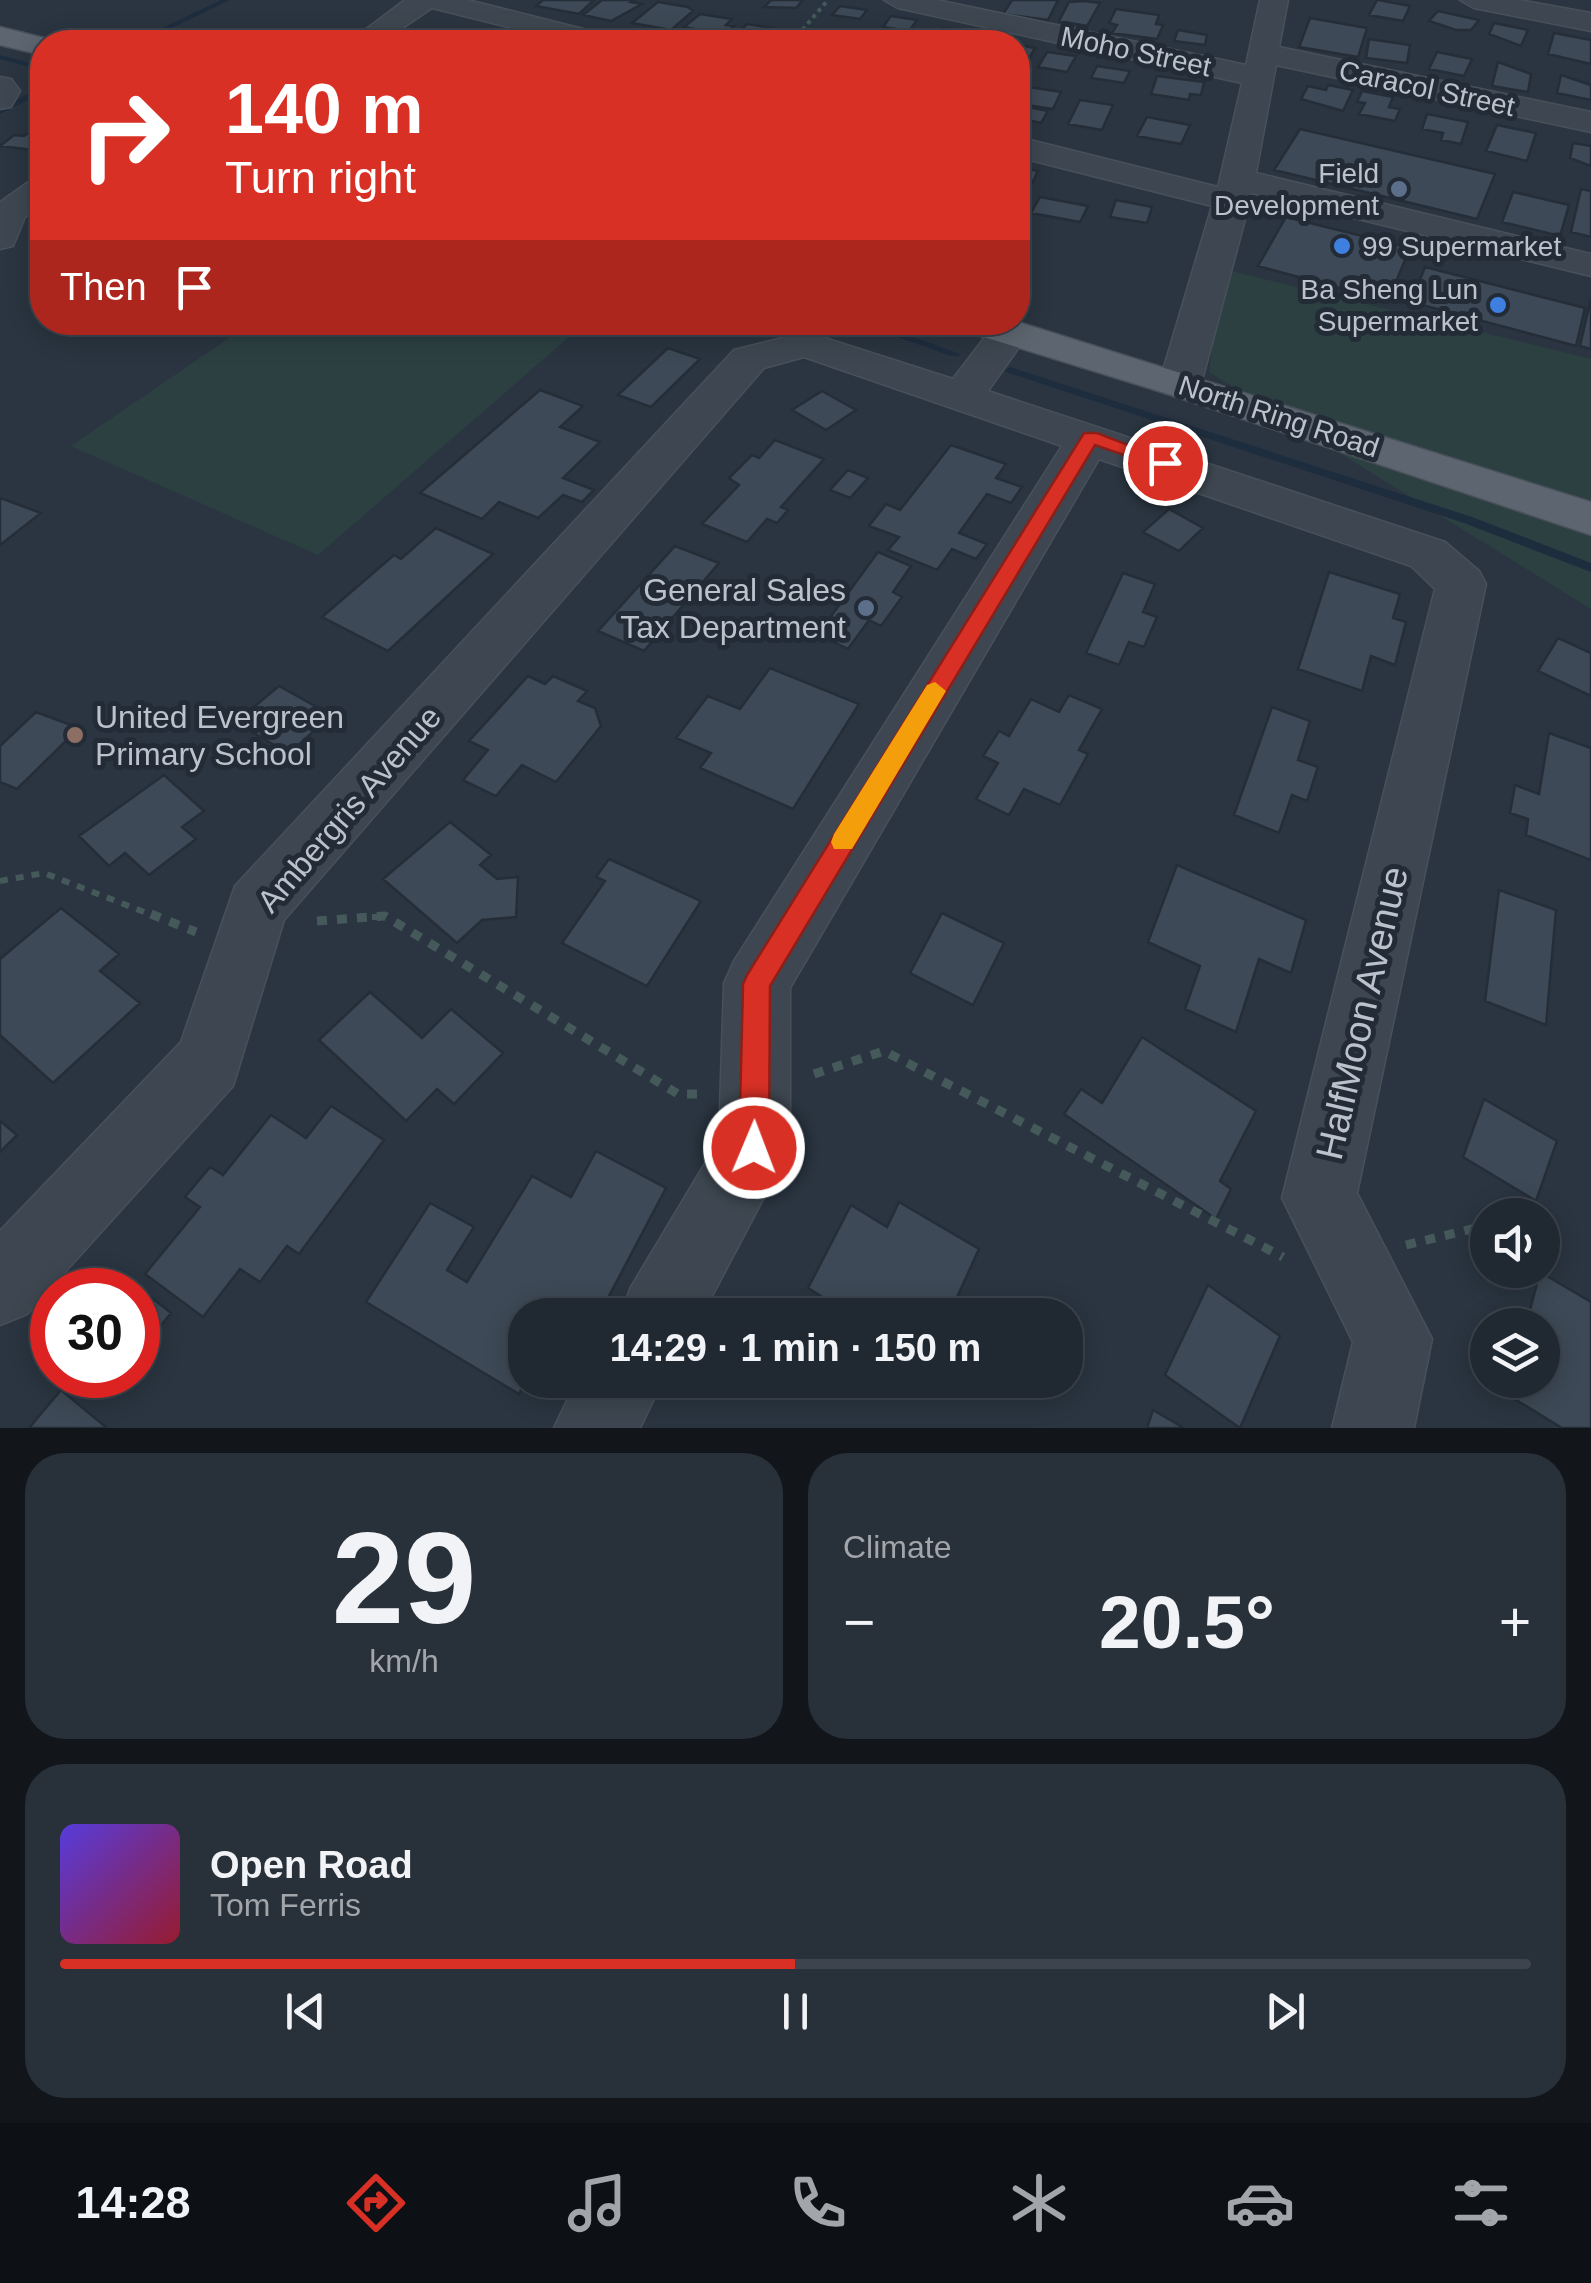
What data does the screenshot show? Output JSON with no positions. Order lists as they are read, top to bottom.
{
  "streets": {
    "main road": ["North Ring Road"],
    "street": [
      "Moho Street",
      "Caracol Street",
      "Ambergris Avenue",
      "HalfMoon Avenue"
    ]
  },
  "crossings": [
    ["Moho Street", "Caracol Street"]
  ],
  "places": [
    "Field Development",
    "99 Supermarket",
    "Ba Sheng Lun Supermarket",
    "General Sales Tax Department",
    "United Evergreen Primary School"
  ],
  "page": {
    "turn": ["140 m", "Turn right"],
    "then": "Then",
    "limit": "30",
    "trip": "14:29 · 1 min · 150 m",
    "tile": [
      ["29", "km/h"],
      "Climate"
    ],
    "heat": ["−", "20.5°", "+"],
    "song": ["Open Road", "Tom Ferris"],
    "tabs": "14:28"
  }
}
